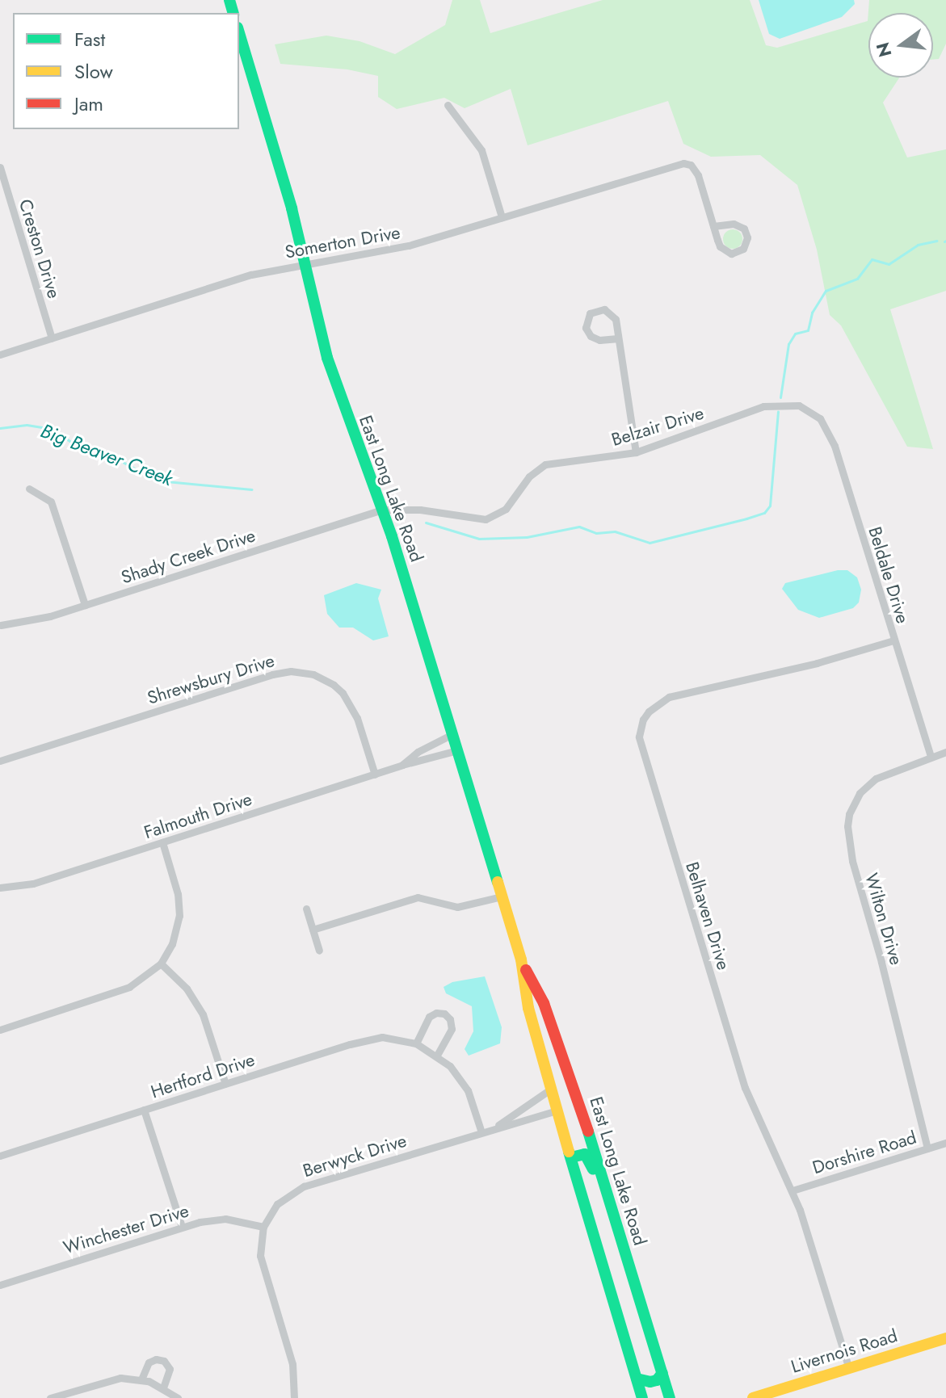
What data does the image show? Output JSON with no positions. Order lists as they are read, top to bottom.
{
  "streets": {
    "main road": ["East Long Lake Road", "Livernois Road"],
    "street": [
      "Somerton Drive",
      "Creston Drive",
      "Belzair Drive",
      "Shady Creek Drive",
      "Beldale Drive",
      "Shrewsbury Drive",
      "Falmouth Drive",
      "Belhaven Drive",
      "Wilton Drive",
      "Hertford Drive",
      "Dorshire Road",
      "Berwyck Drive",
      "Winchester Drive"
    ]
  },
  "crossings": [
    ["Somerton Drive", "Creston Drive"],
    ["Somerton Drive", "East Long Lake Road"],
    ["Belzair Drive", "East Long Lake Road"],
    ["Belzair Drive", "Shady Creek Drive"],
    ["Belzair Drive", "Beldale Drive"],
    ["East Long Lake Road", "Shady Creek Drive"],
    ["East Long Lake Road", "Falmouth Drive"],
    ["East Long Lake Road", "Berwyck Drive"],
    ["Beldale Drive", "Belhaven Drive"],
    ["Beldale Drive", "Wilton Drive"],
    ["Shrewsbury Drive", "Falmouth Drive"],
    ["Belhaven Drive", "Dorshire Road"],
    ["Belhaven Drive", "Livernois Road"],
    ["Wilton Drive", "Dorshire Road"],
    ["Hertford Drive", "Berwyck Drive"],
    ["Berwyck Drive", "Winchester Drive"]
  ],
  "water": ["Big Beaver Creek"],
  "legend": ["Fast", "Slow", "Jam"],
  "north": "left"
}
